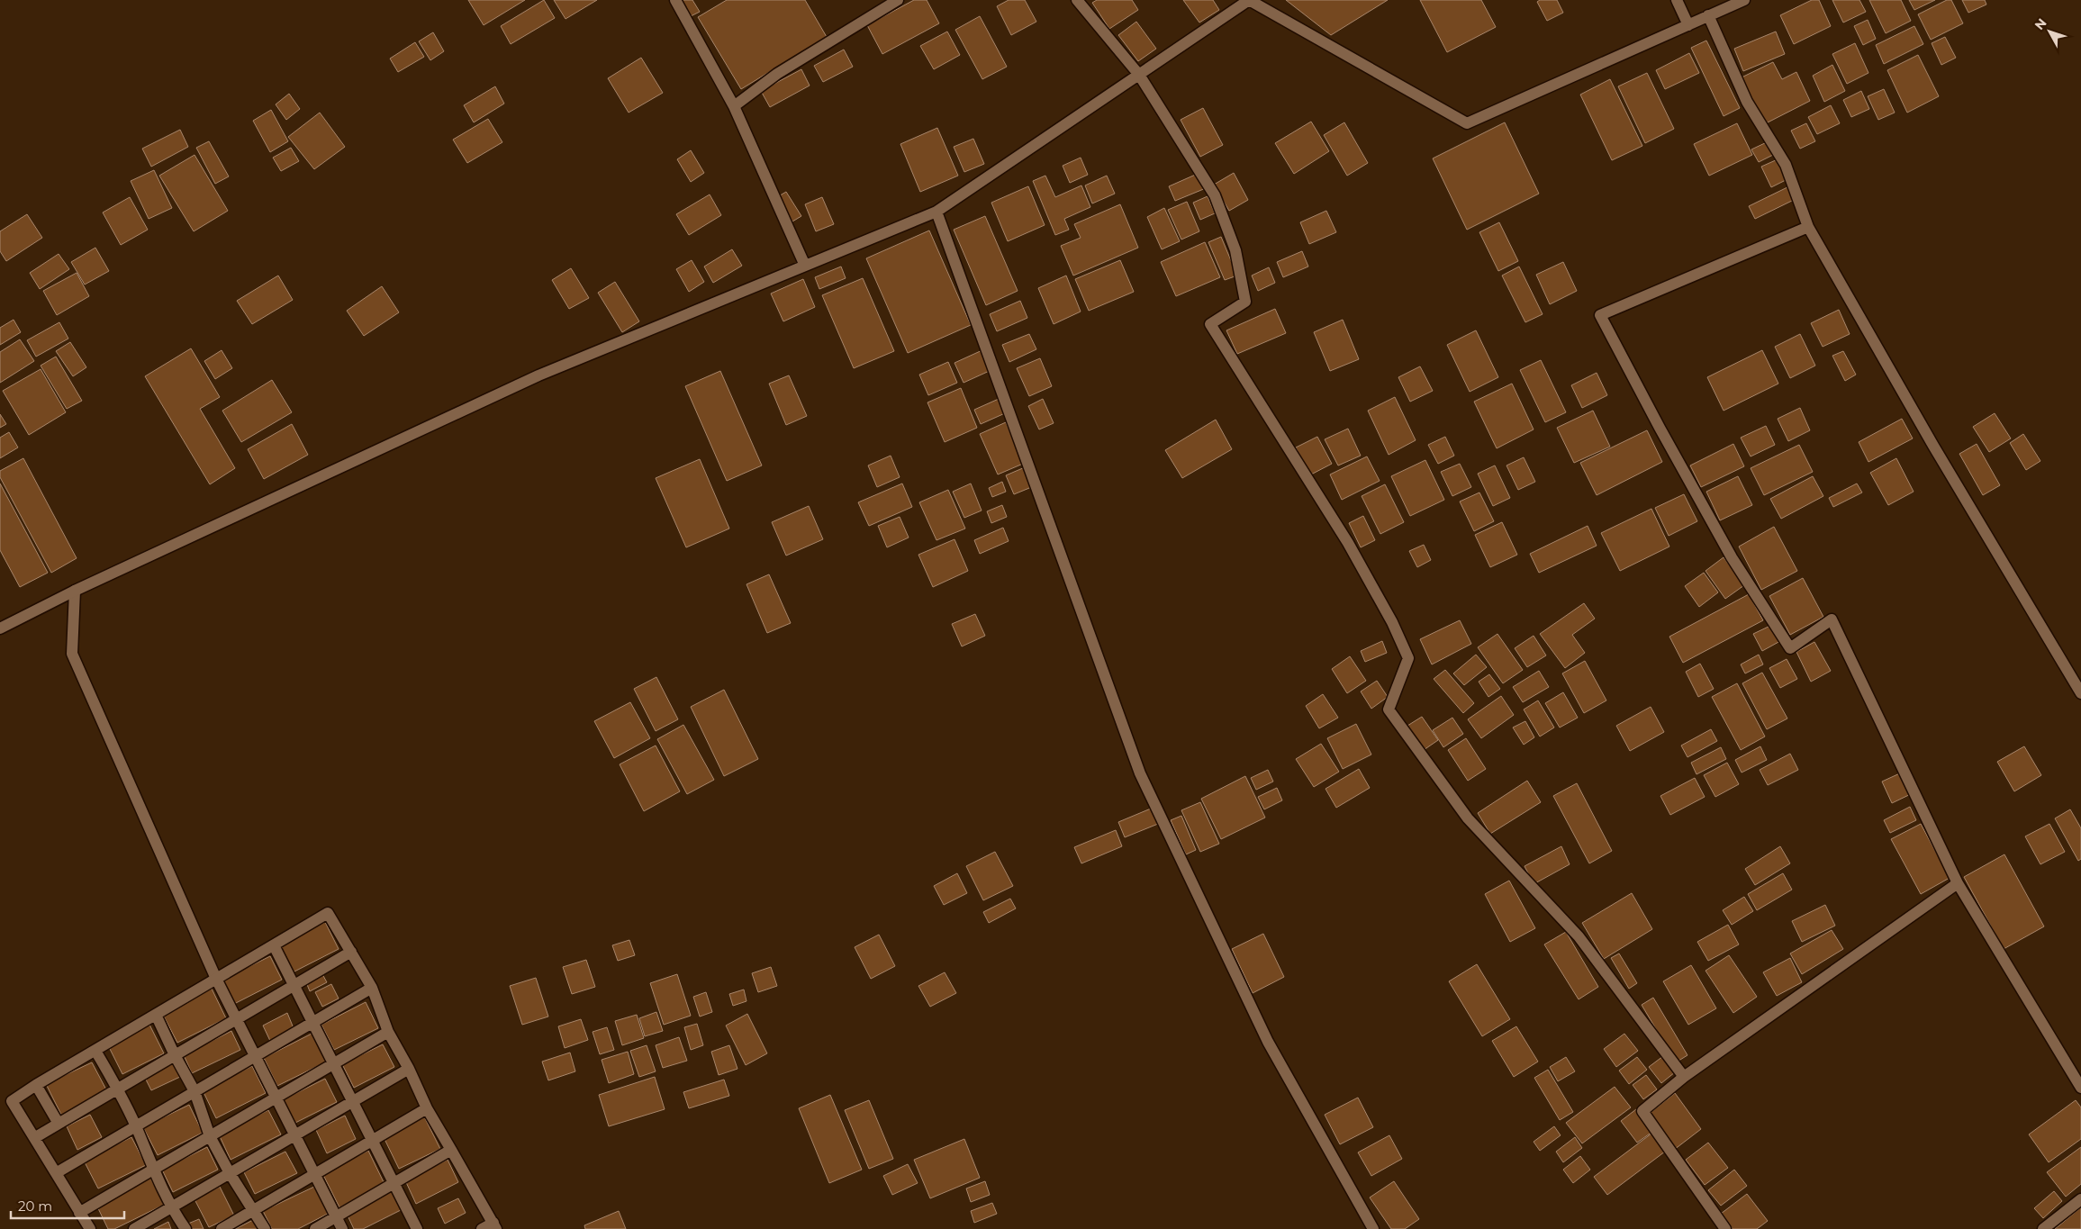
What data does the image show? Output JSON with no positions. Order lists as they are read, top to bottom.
{
  "scale_bar": "20 m",
  "north": "top left"
}
